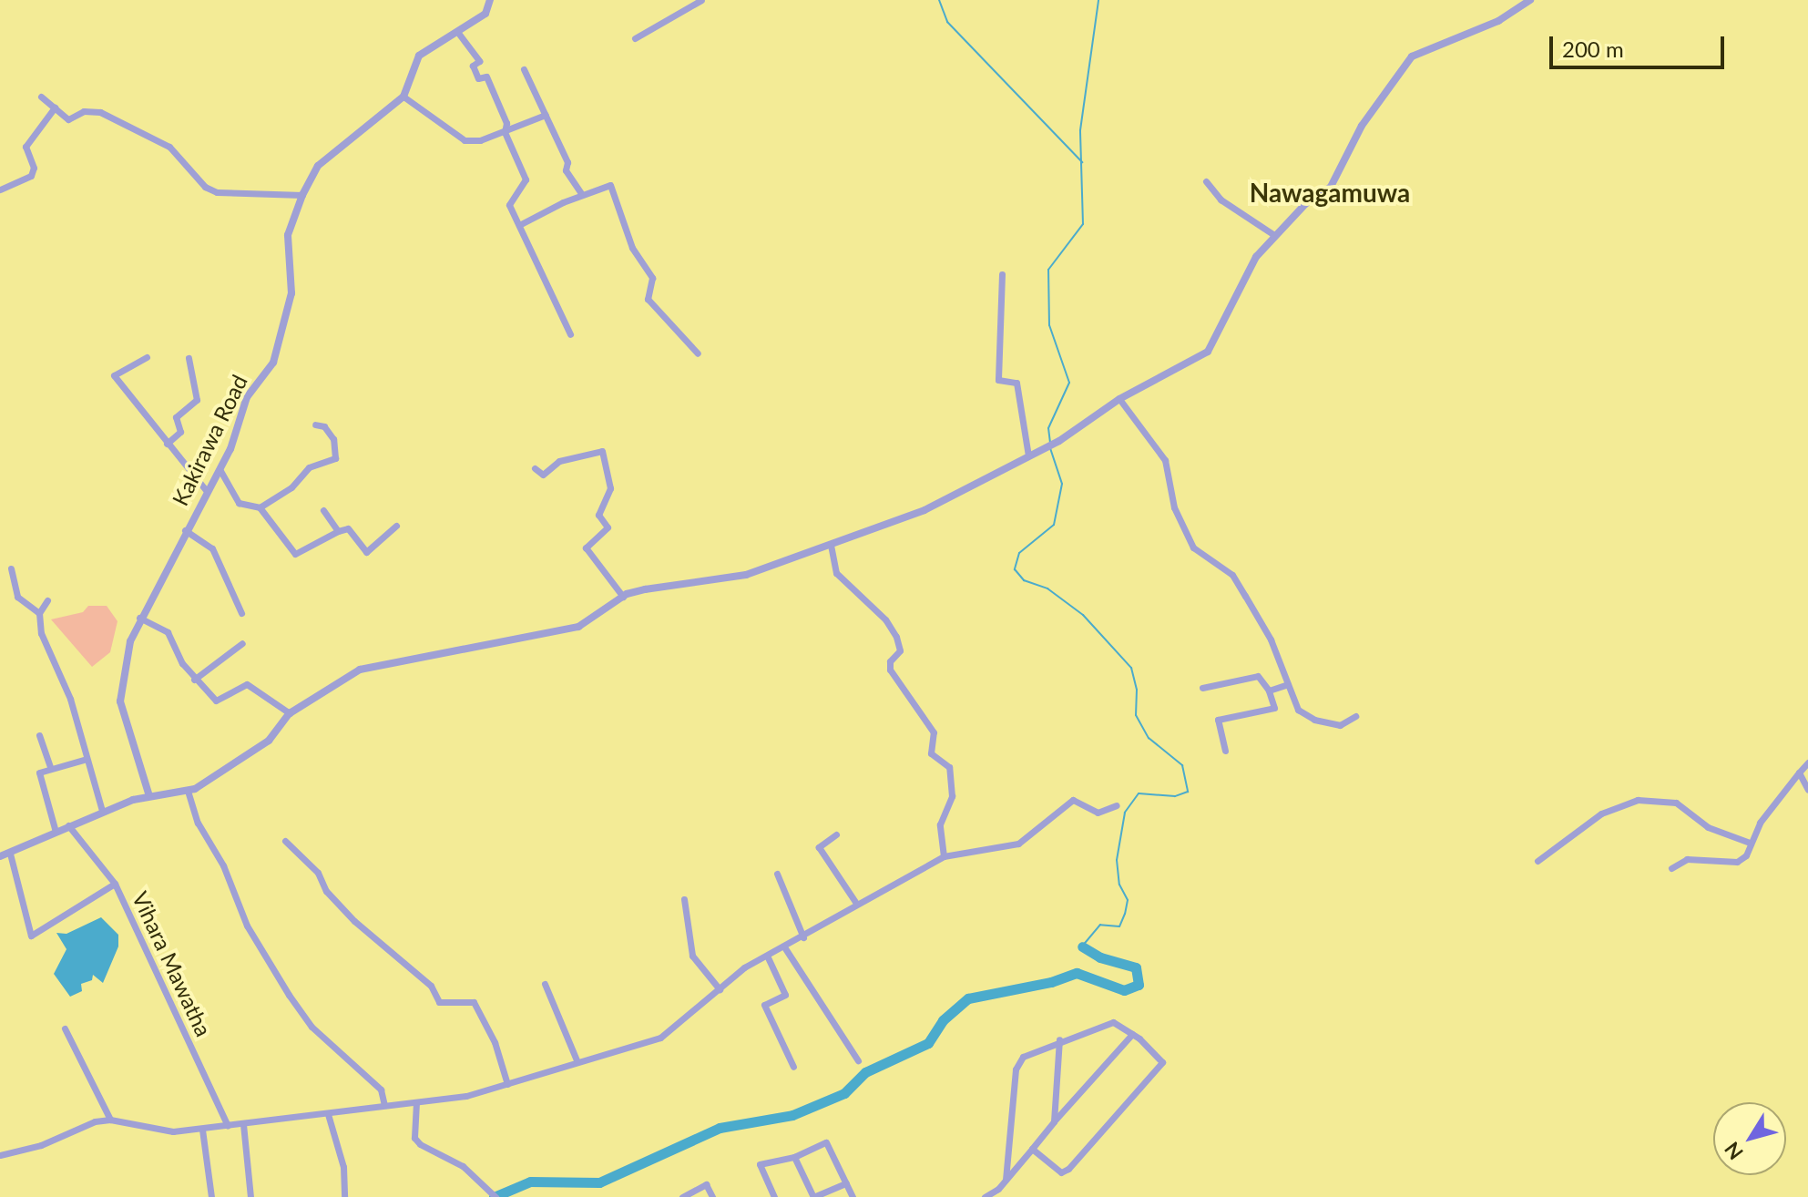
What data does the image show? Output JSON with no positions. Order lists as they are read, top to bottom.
{
  "streets": {
    "street": ["Kakirawa Road", "Vihara Mawatha"]
  },
  "districts": ["Nawagamuwa"],
  "scale_bar": "200 m",
  "north": "bottom left"
}
